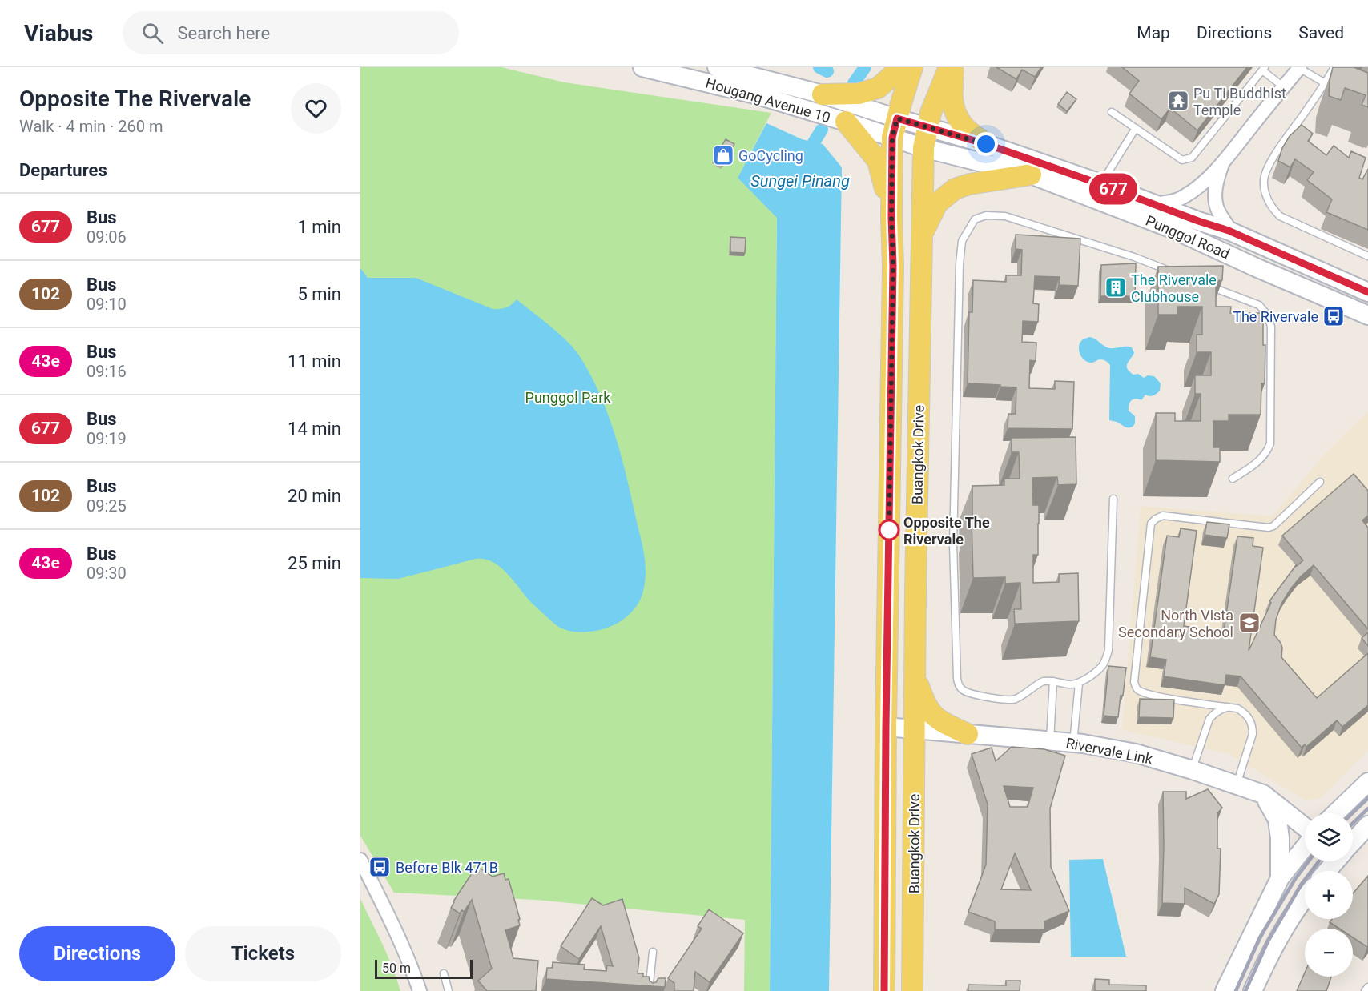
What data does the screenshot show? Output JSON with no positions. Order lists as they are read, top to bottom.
{
  "streets": {
    "main road": [
      "Hougang Avenue 10",
      "Punggol Road",
      "Buangkok Drive",
      "Rivervale Link"
    ]
  },
  "crossings": [
    ["Hougang Avenue 10", "Punggol Road"],
    ["Hougang Avenue 10", "Buangkok Drive"],
    ["Punggol Road", "Buangkok Drive"],
    ["Buangkok Drive", "Rivervale Link"]
  ],
  "water": ["Sungei Pinang"],
  "parks": ["Punggol Park"],
  "places": {
    "temple": ["Pu Ti Buddhist Temple"],
    "shop": ["GoCycling"],
    "building": ["The Rivervale Clubhouse"],
    "bus stop": ["The Rivervale", "Before Blk 471B"],
    "other": ["Opposite The Rivervale"],
    "school or university": ["North Vista Secondary School"]
  },
  "lines": ["bus line 677"],
  "scale_bar": "50 m",
  "page": {
    "header": "Viabus",
    "search": "Search here",
    "nav": ["Map", "Directions", "Saved"],
    "heading": [
      ["Opposite The Rivervale", "Walk · 4 min · 260 m"],
      "Departures"
    ],
    "on_map": "677",
    "list": [
      {
        "mark": "677",
        "name": "Bus",
        "note": "09:06",
        "value": "1 min"
      },
      {
        "mark": "102",
        "name": "Bus",
        "note": "09:10",
        "value": "5 min"
      },
      {
        "mark": "43e",
        "name": "Bus",
        "note": "09:16",
        "value": "11 min"
      },
      {
        "mark": "677",
        "name": "Bus",
        "note": "09:19",
        "value": "14 min"
      },
      {
        "mark": "102",
        "name": "Bus",
        "note": "09:25",
        "value": "20 min"
      },
      {
        "mark": "43e",
        "name": "Bus",
        "note": "09:30",
        "value": "25 min"
      }
    ],
    "map_buttons": ["+", "−"],
    "buttons": ["Directions", "Tickets"],
    "scale": "50 m"
  }
}
